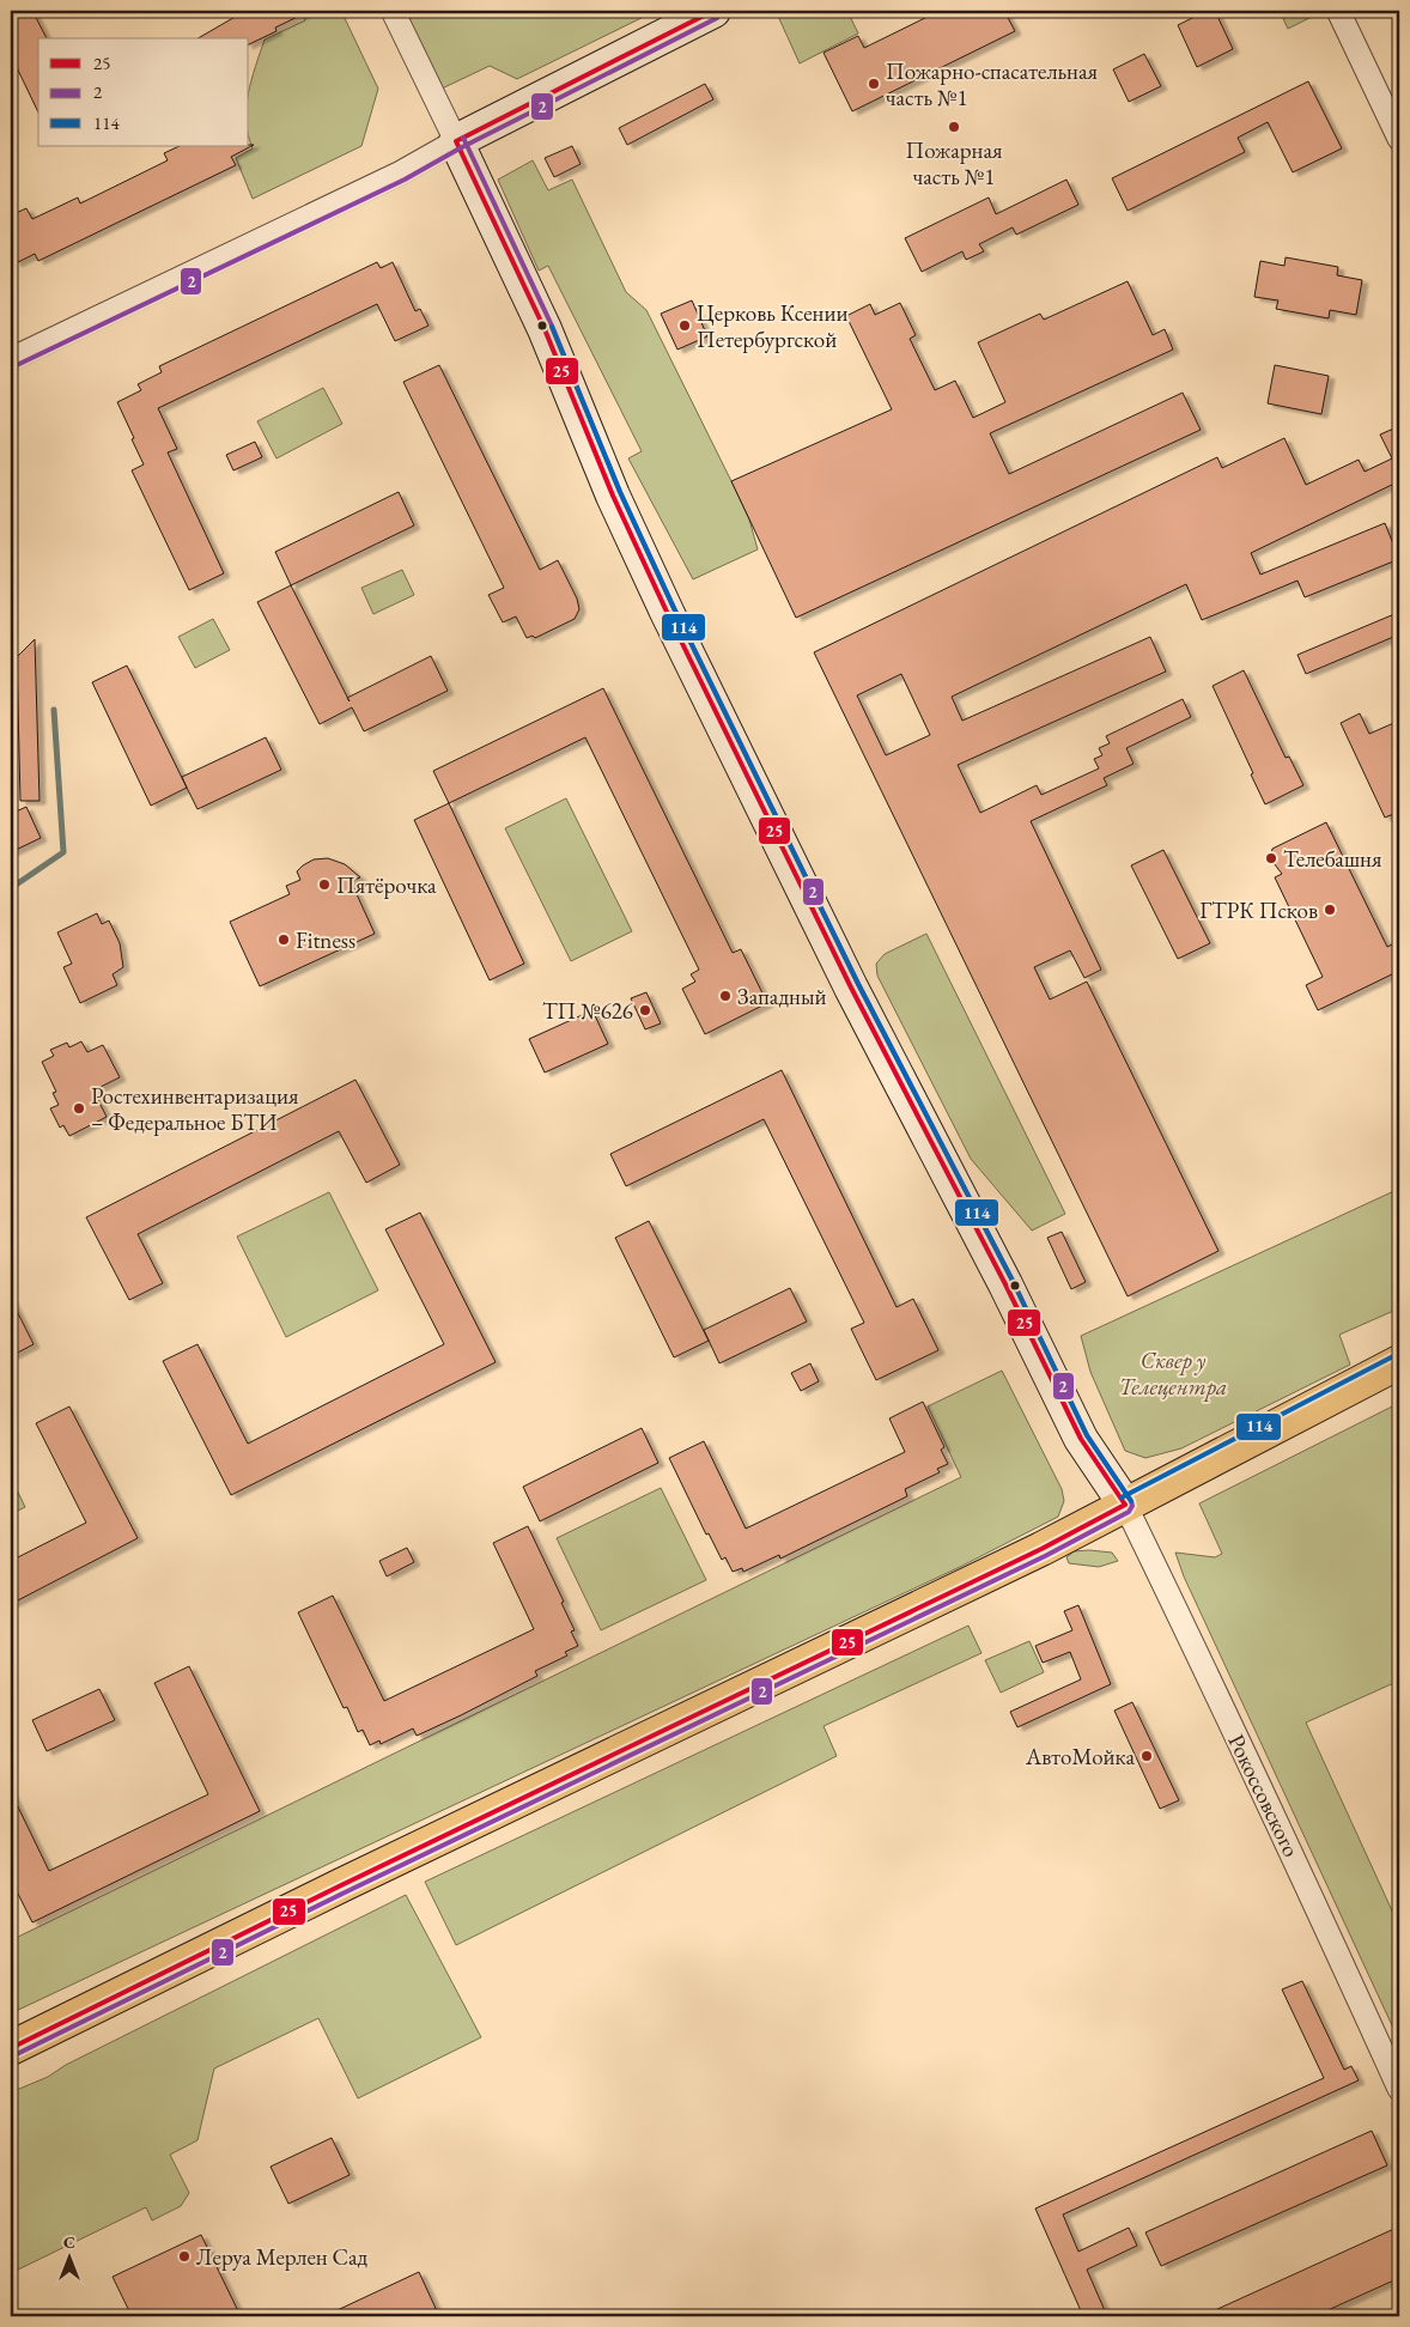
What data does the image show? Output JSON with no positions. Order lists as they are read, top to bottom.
{
  "streets": {
    "street": ["Рокоссовского"]
  },
  "parks": ["Сквер у Телецентра"],
  "places": [
    "Пожарно-спасательная часть №1",
    "Пожарная часть №1",
    "Церковь Ксении Петербургской",
    "Телебашня",
    "Пятёрочка",
    "ГТРК Псков",
    "Fitness",
    "Западный",
    "ТП №626",
    "Ростехинвентаризация – Федеральное БТИ",
    "АвтоМойка",
    "Леруа Мерлен Сад"
  ],
  "lines": ["transit line 25", "transit line 2", "transit line 114"],
  "legend": ["25", "2", "114"],
  "north": "top"
}
